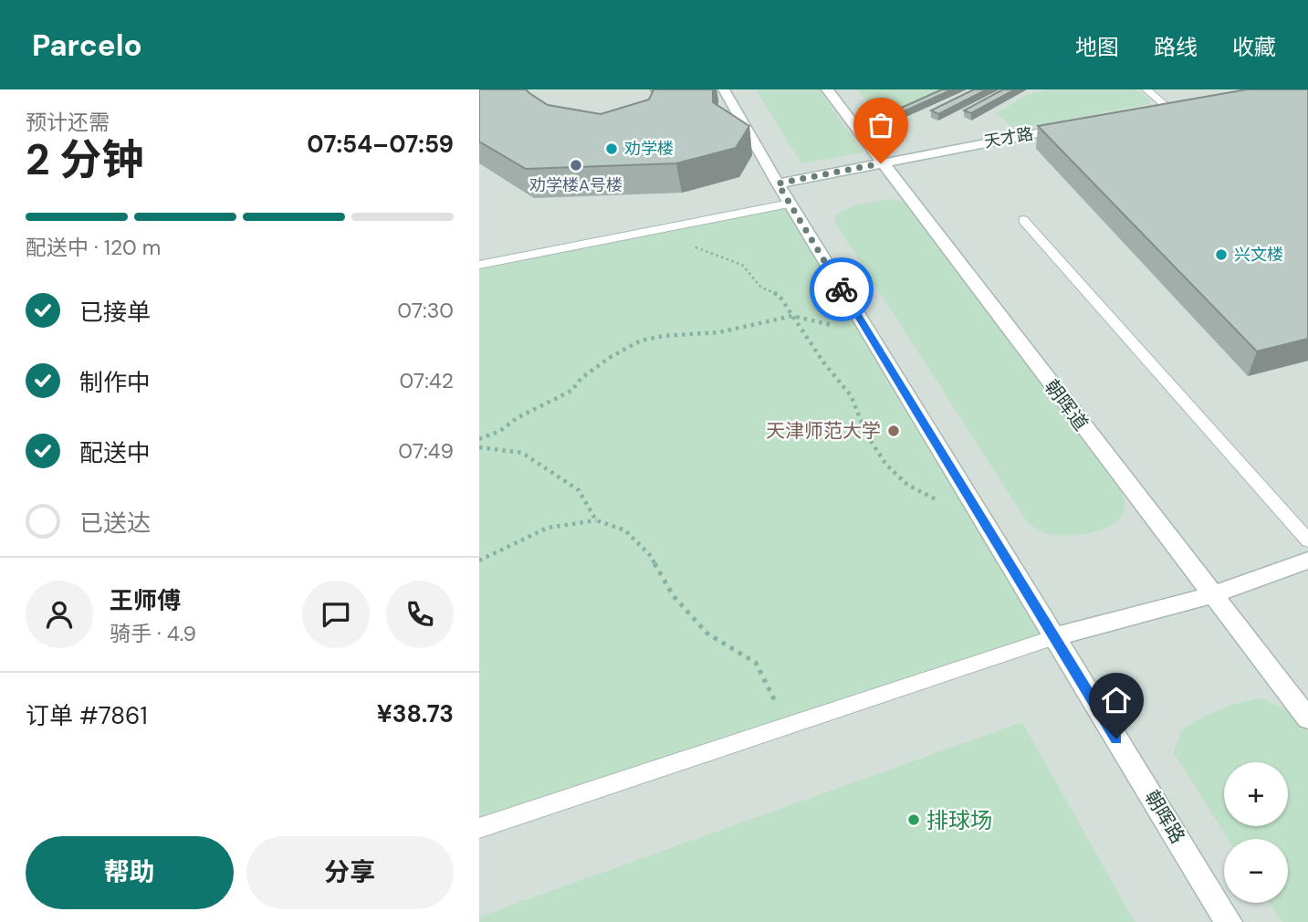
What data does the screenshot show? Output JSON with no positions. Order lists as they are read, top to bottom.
{
  "streets": {
    "street": ["天才路", "朝晖道", "朝晖路"]
  },
  "crossings": [
    ["天才路", "朝晖道"],
    ["天才路", "朝晖路"]
  ],
  "places": [
    "劝学楼",
    "劝学楼A号楼",
    "兴文楼",
    "天津师范大学",
    "排球场"
  ],
  "page": {
    "header": "Parcelo",
    "nav": ["地图", "路线", "收藏"],
    "heading": ["2 分钟", "预计还需", "07:54–07:59"],
    "panel": [
      "王师傅",
      "骑手 · 4.9",
      "订单 #7861",
      "¥38.73"
    ],
    "bar": "配送中 · 120 m",
    "list": [
      ["已接单", "07:30"],
      ["制作中", "07:42"],
      ["配送中", "07:49"],
      "已送达"
    ],
    "map_buttons": ["+", "−"],
    "buttons": ["帮助", "分享"]
  }
}
